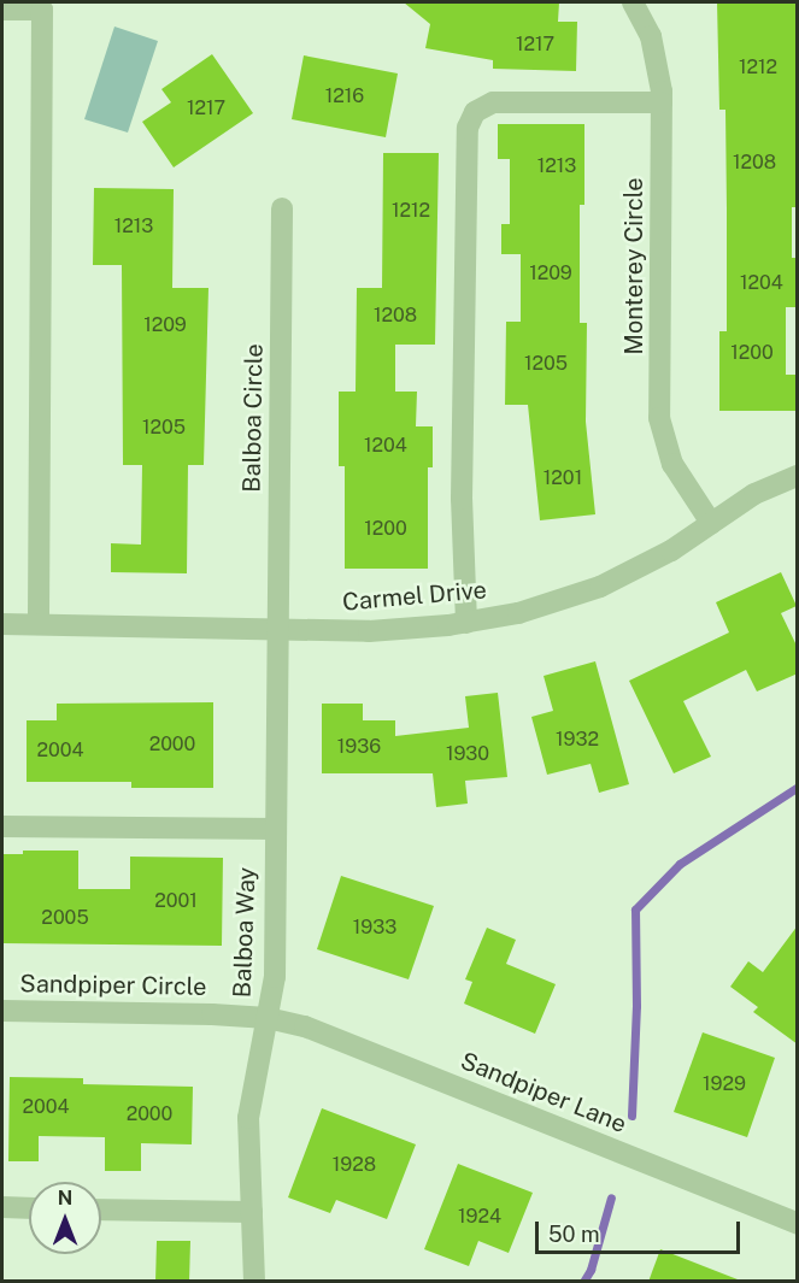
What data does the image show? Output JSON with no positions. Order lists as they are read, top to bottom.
{
  "streets": {
    "street": [
      "Monterey Circle",
      "Balboa Circle",
      "Carmel Drive",
      "Balboa Way",
      "Sandpiper Circle",
      "Sandpiper Lane"
    ]
  },
  "crossings": [
    ["Monterey Circle", "Carmel Drive"],
    ["Balboa Circle", "Carmel Drive"],
    ["Balboa Circle", "Balboa Way"],
    ["Carmel Drive", "Balboa Way"],
    ["Balboa Way", "Sandpiper Circle"],
    ["Balboa Way", "Sandpiper Lane"],
    ["Sandpiper Circle", "Sandpiper Lane"]
  ],
  "house_numbers": [
    "1217",
    "1212",
    "1216",
    "1217",
    "1208",
    "1213",
    "1212",
    "1213",
    "1209",
    "1204",
    "1208",
    "1209",
    "1200",
    "1205",
    "1205",
    "1204",
    "1201",
    "1200",
    "1932",
    "2000",
    "1936",
    "2004",
    "1930",
    "2001",
    "2005",
    "1933",
    "1929",
    "2004",
    "2000",
    "1928",
    "1924"
  ],
  "scale_bar": "50 m",
  "north": "top"
}
